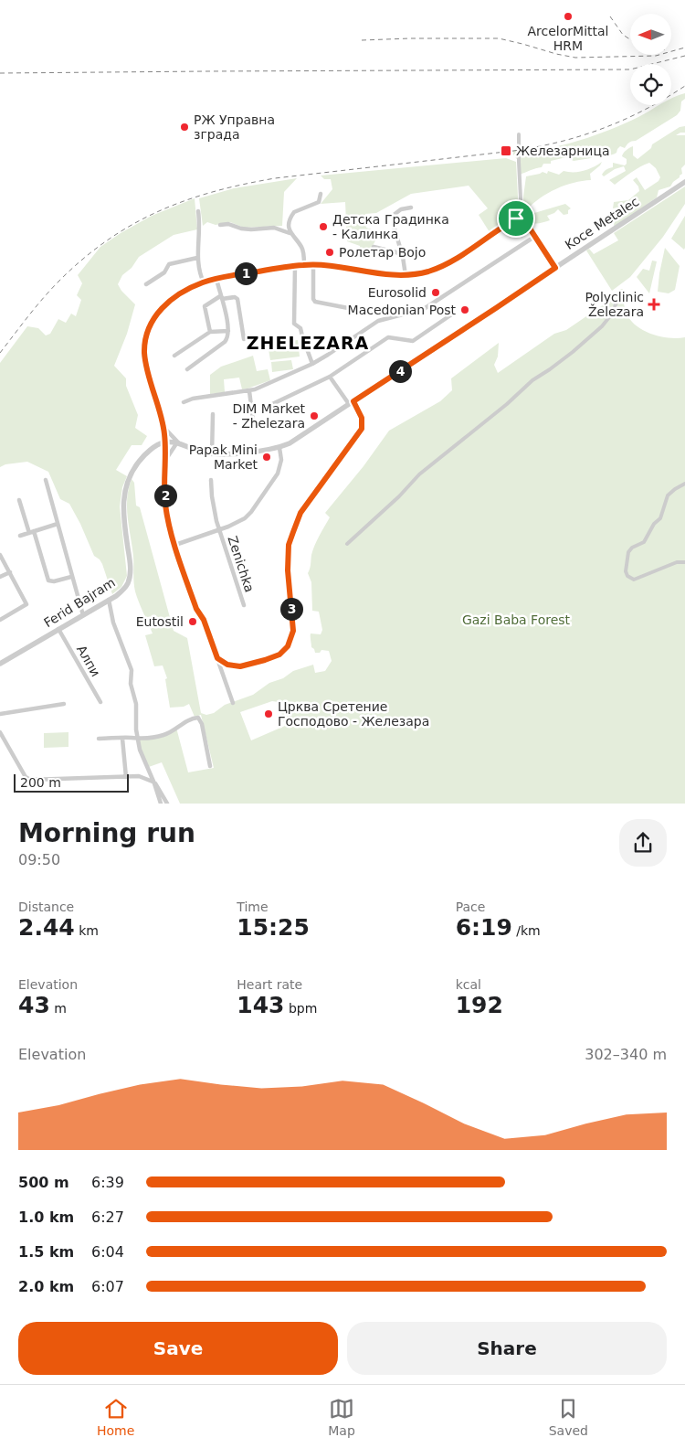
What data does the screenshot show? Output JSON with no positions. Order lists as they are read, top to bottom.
{
  "streets": {
    "street": [
      "Koce Metalec",
      "Zenichka",
      "Ferid Bajram",
      "Алпи"
    ]
  },
  "crossings": [
    ["Koce Metalec", "Zenichka"],
    ["Koce Metalec", "Ferid Bajram"],
    ["Ferid Bajram", "Алпи"]
  ],
  "districts": ["ZHELEZARA"],
  "parks": ["Gazi Baba Forest"],
  "places": {
    "other": [
      "ArcelorMittal HRM",
      "РЖ Управна зграда",
      "Детска Градинка - Калинка",
      "Ролетар Војо",
      "Eurosolid",
      "Macedonian Post",
      "DIM Market - Zhelezara",
      "Papak Mini Market",
      "Eutostil",
      "Црква Сретение Господово - Железара"
    ],
    "transit": ["Железарница"],
    "health": ["Polyclinic Železara"]
  },
  "scale_bar": "200 m",
  "north": "left",
  "page": {
    "pins": [
      "1",
      "4",
      "2",
      "3"
    ],
    "scale": "200 m",
    "heading": ["Morning run", "09:50"],
    "stats": [
      ["Distance", "2.44 km"],
      ["Time", "15:25"],
      ["Pace", "6:19 /km"],
      ["Elevation", "43 m"],
      ["Heart rate", "143 bpm"],
      ["kcal", "192"]
    ],
    "chart": ["Elevation", "302–340 m"],
    "list": [
      {
        "name": "500 m",
        "note": "6:39"
      },
      {
        "name": "1.0 km",
        "note": "6:27"
      },
      {
        "name": "1.5 km",
        "note": "6:04"
      },
      {
        "name": "2.0 km",
        "note": "6:07"
      }
    ],
    "buttons": ["Save", "Share"],
    "tabs": ["Home", "Map", "Saved"]
  }
}
